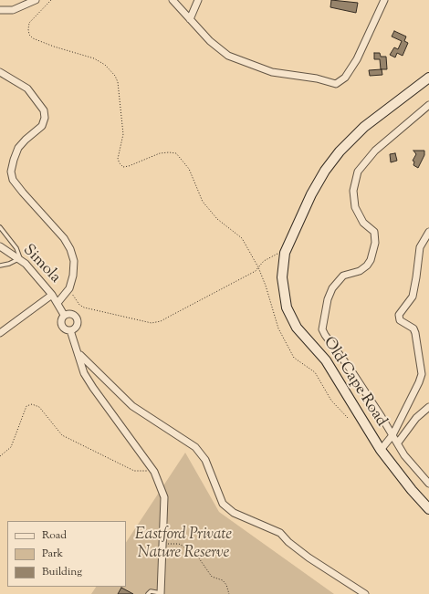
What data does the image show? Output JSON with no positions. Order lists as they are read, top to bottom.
{
  "streets": {
    "street": ["Simola", "Old Cape Road"]
  },
  "parks": ["Eastford Private Nature Reserve"],
  "legend": ["Road", "Park", "Building"]
}
